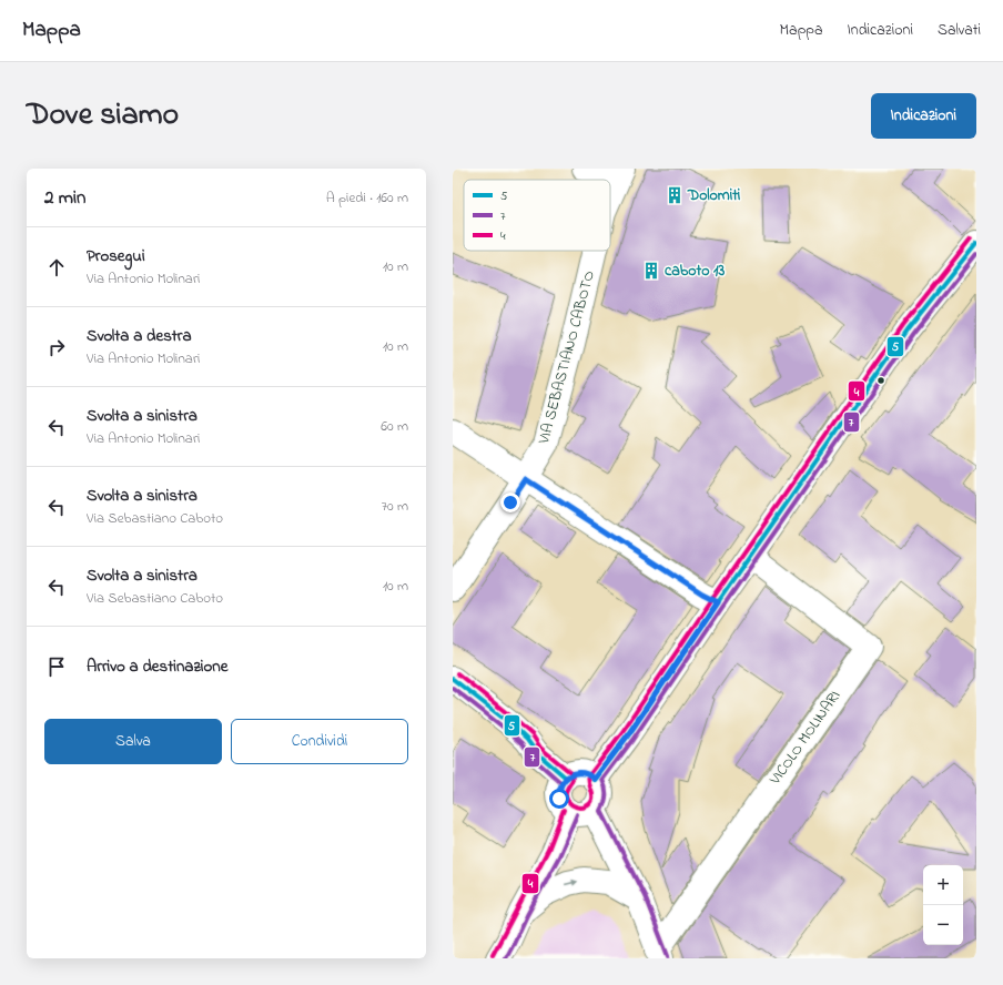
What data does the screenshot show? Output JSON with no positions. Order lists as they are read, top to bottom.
{
  "streets": {
    "street": ["VIA SEBASTIANO CABOTO", "VICOLO MOLINARI"]
  },
  "places": {
    "building": ["Dolomiti", "caboto 13"]
  },
  "lines": ["transit line 4", "transit line 5", "transit line 7"],
  "legend": ["5", "7", "4"],
  "page": {
    "header": "Mappa",
    "nav": ["Mappa", "Indicazioni", "Salvati"],
    "title": "Dove siamo",
    "buttons": [
      "Indicazioni",
      ["Salva", "Condividi"]
    ],
    "heading": ["2 min", "A piedi · 160 m"],
    "list": [
      ["Prosegui", "Via Antonio Molinari", "10 m"],
      ["Svolta a destra", "Via Antonio Molinari", "10 m"],
      ["Svolta a sinistra", "Via Antonio Molinari", "60 m"],
      ["Svolta a sinistra", "Via Sebastiano Caboto", "70 m"],
      ["Svolta a sinistra", "Via Sebastiano Caboto", "10 m"],
      "Arrivo a destinazione"
    ],
    "map_buttons": ["+", "−"]
  }
}
